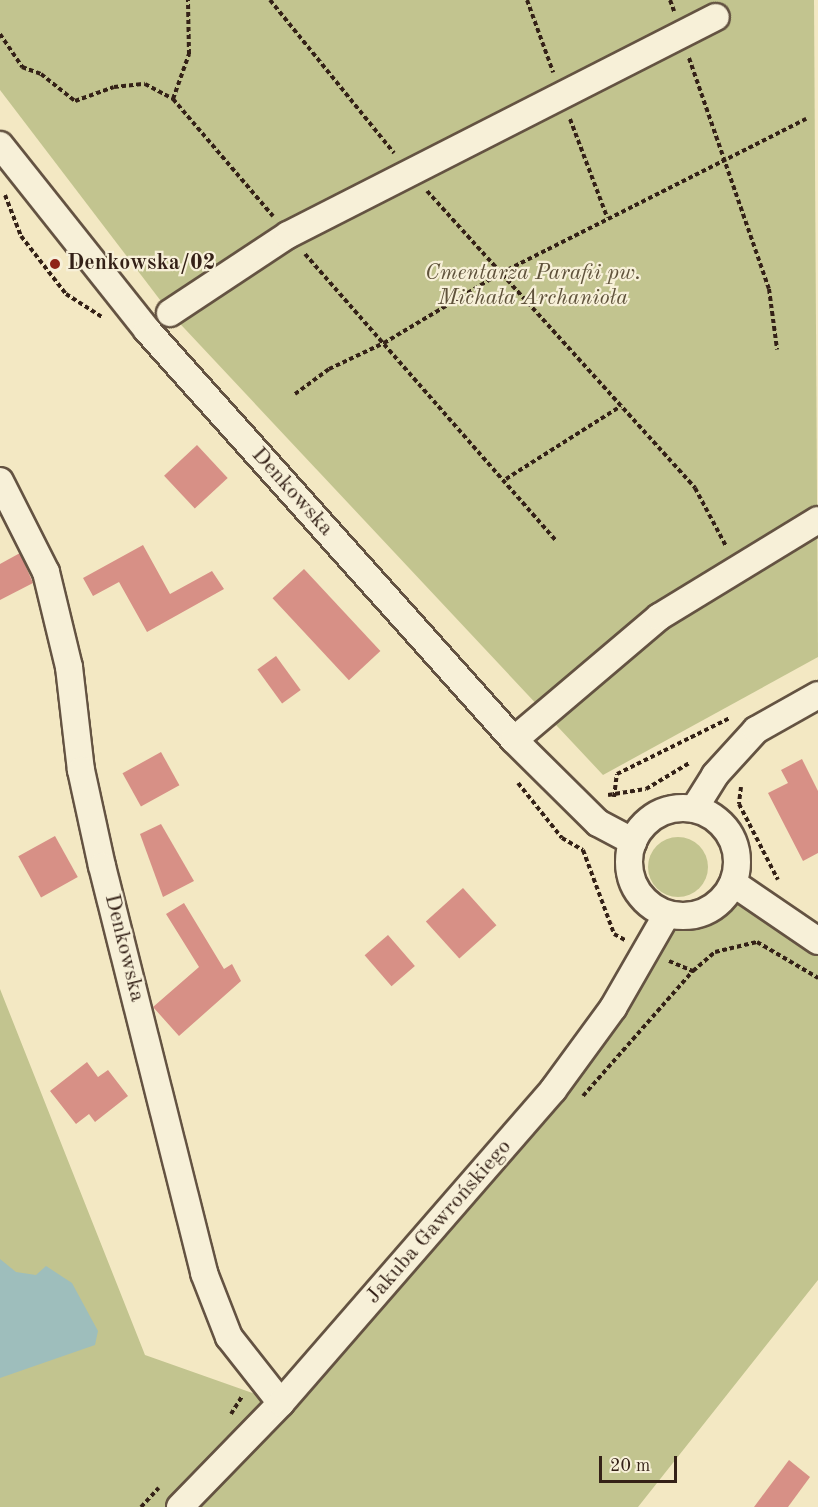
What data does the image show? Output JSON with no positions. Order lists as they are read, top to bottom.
{
  "streets": {
    "street": ["Denkowska", "Jakuba Gawrońskiego"]
  },
  "crossings": [
    ["Denkowska", "Jakuba Gawrońskiego"]
  ],
  "parks": ["Cmentarza Parafii pw. Michała Archanioła"],
  "places": ["Denkowska/02"],
  "scale_bar": "20 m"
}
